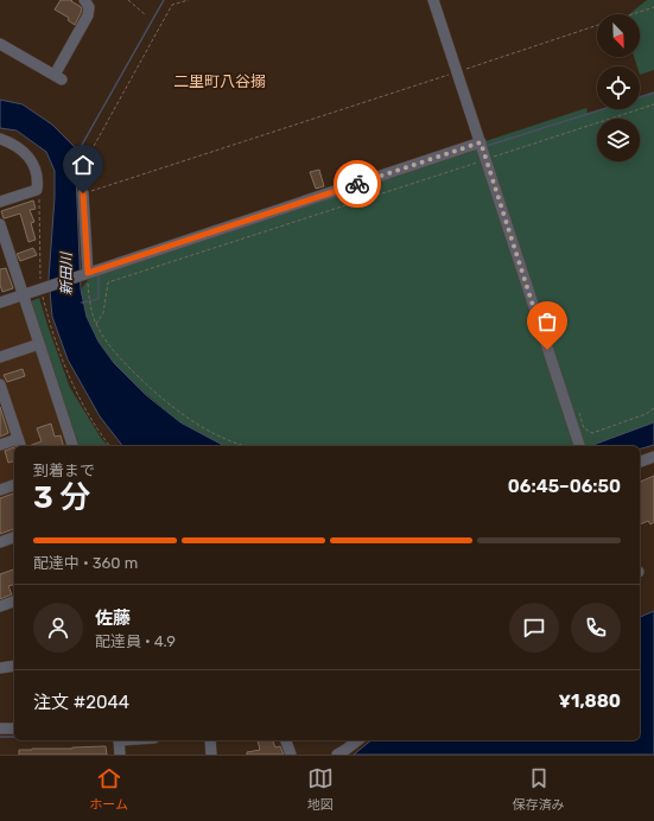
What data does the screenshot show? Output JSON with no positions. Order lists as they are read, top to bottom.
{
  "districts": ["二里町八谷搦"],
  "water": ["新田川"],
  "north": "bottom right",
  "page": {
    "heading": ["3 分", "到着まで", "06:45–06:50"],
    "panel": [
      "佐藤",
      "配達員 · 4.9",
      "注文 #2044",
      "¥1,880"
    ],
    "bar": "配達中 · 360 m",
    "tabs": ["ホーム", "地図", "保存済み"]
  }
}
